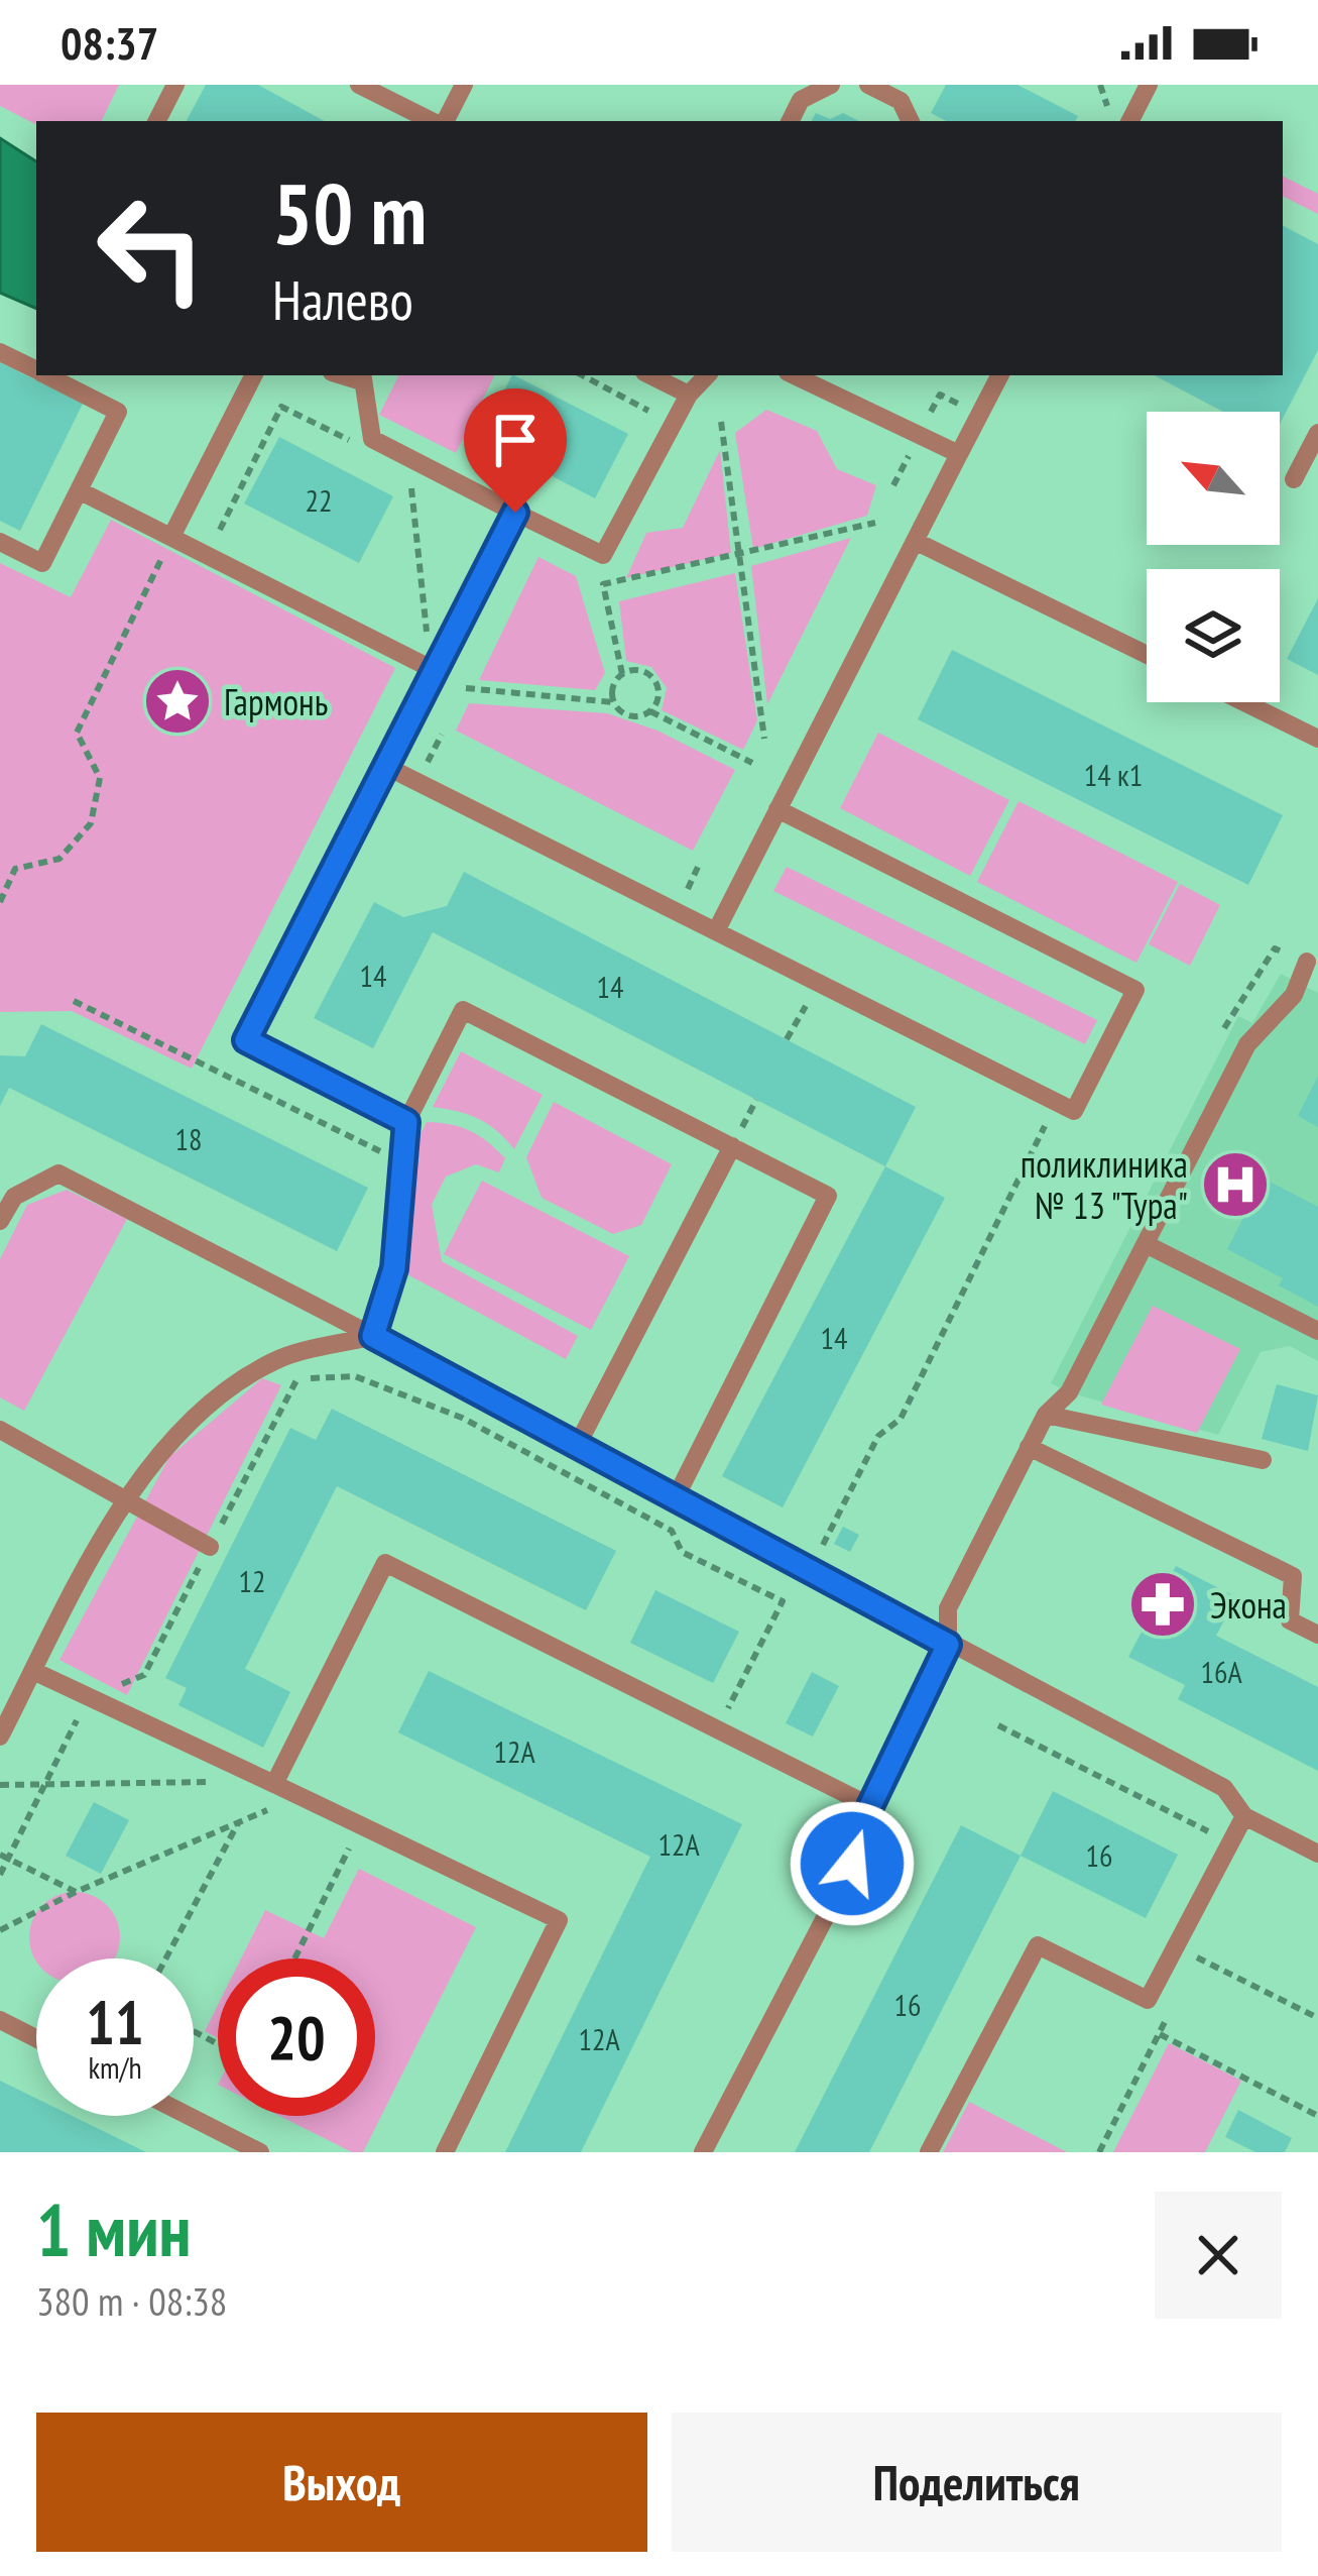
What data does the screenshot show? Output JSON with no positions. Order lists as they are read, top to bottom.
{
  "places": {
    "place": ["Гармонь"],
    "hospital": ["поликлиника № 13 \"Тура\""],
    "pharmacy": ["Экона"]
  },
  "house_numbers": [
    "22",
    "14 к1",
    "14",
    "14",
    "18",
    "14",
    "12",
    "16А",
    "12А",
    "12А",
    "16",
    "16",
    "12А"
  ],
  "north": "top left",
  "page": {
    "status": "08:37",
    "turn": ["50 m", "Налево"],
    "speed": "11 km/h",
    "limit": "20",
    "heading": ["1 мин", "380 m · 08:38"],
    "buttons": ["Выход", "Поделиться"]
  }
}
